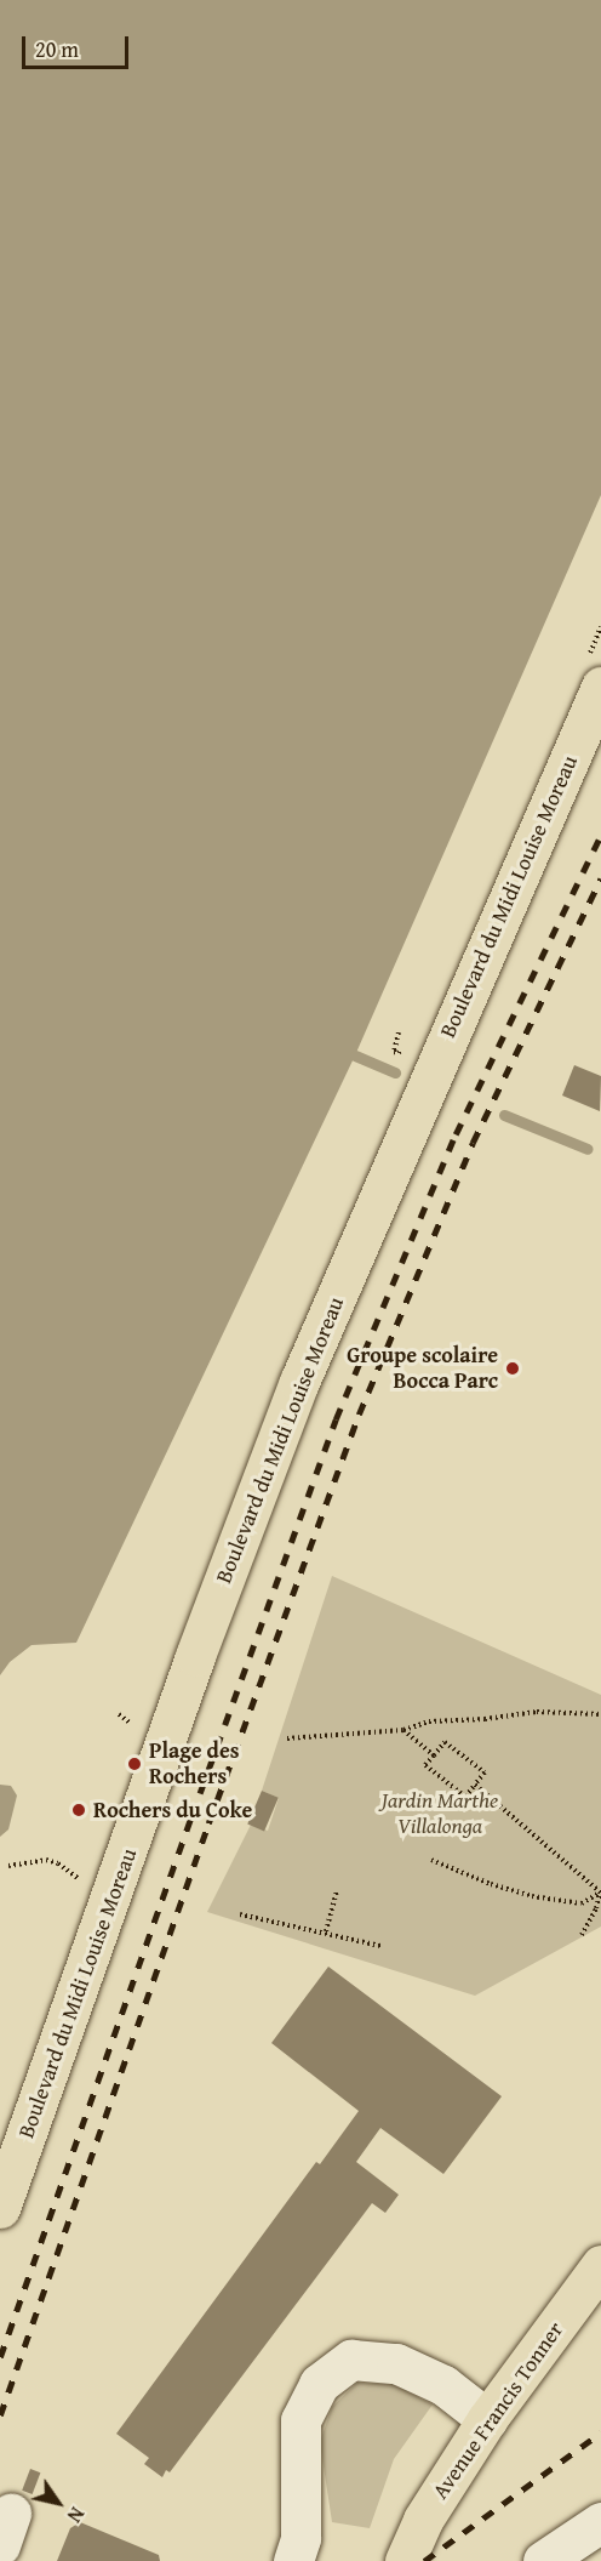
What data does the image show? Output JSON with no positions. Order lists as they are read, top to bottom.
{
  "streets": {
    "main road": ["Boulevard du Midi Louise Moreau", "Avenue Francis Tonner"]
  },
  "parks": ["Jardin Marthe Villalonga"],
  "places": ["Groupe scolaire Bocca Parc", "Plage des Rochers", "Rochers du Coke"],
  "scale_bar": "20 m",
  "north": "bottom right"
}
